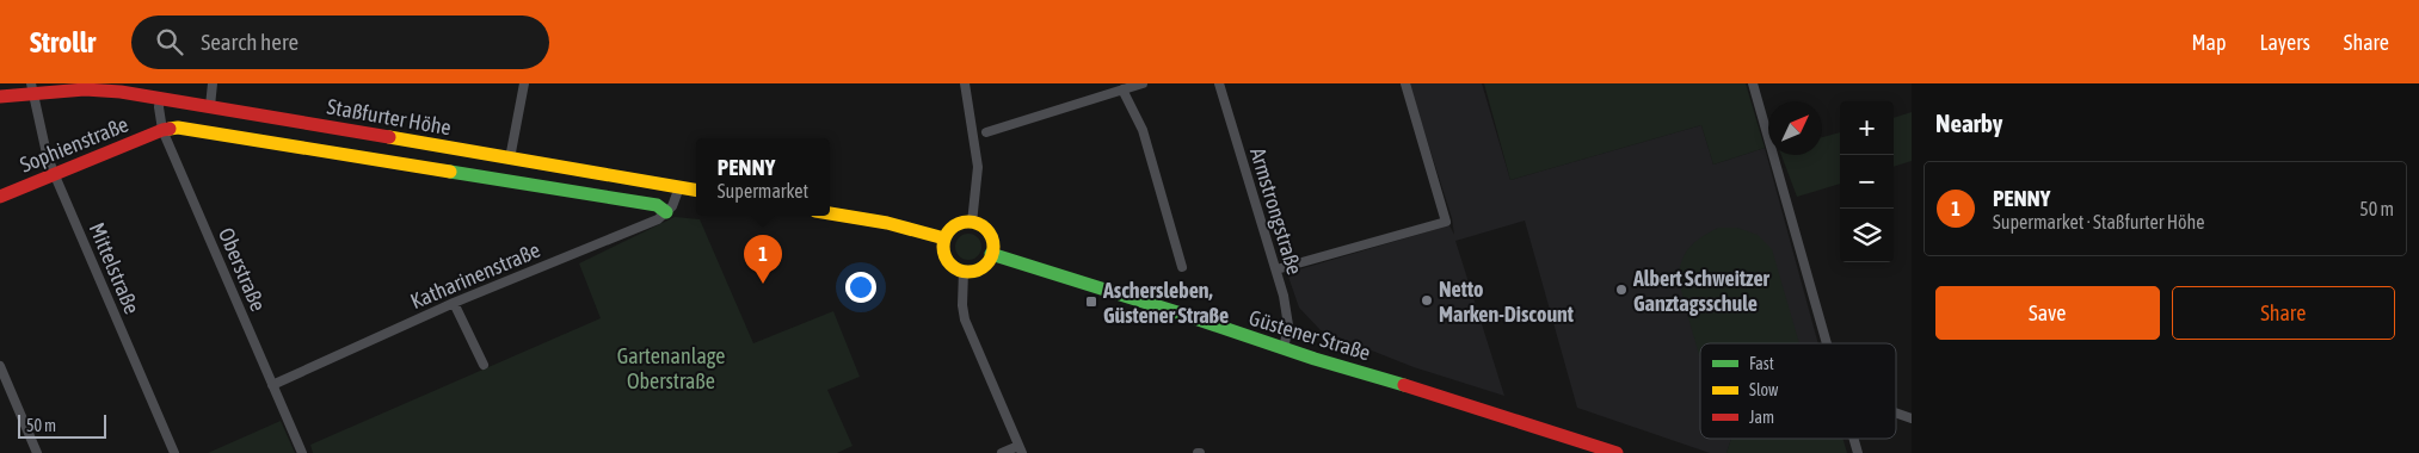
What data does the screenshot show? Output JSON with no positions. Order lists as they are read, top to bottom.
{
  "streets": {
    "main road": ["Staßfurter Höhe", "Sophienstraße", "Güstener Straße"],
    "street": [
      "Armstrongstraße",
      "Mittelstraße",
      "Oberstraße",
      "Katharinenstraße"
    ]
  },
  "crossings": [
    ["Staßfurter Höhe", "Sophienstraße"],
    ["Staßfurter Höhe", "Mittelstraße"],
    ["Staßfurter Höhe", "Oberstraße"],
    ["Staßfurter Höhe", "Katharinenstraße"],
    ["Sophienstraße", "Mittelstraße"],
    ["Sophienstraße", "Oberstraße"],
    ["Armstrongstraße", "Güstener Straße"],
    ["Oberstraße", "Katharinenstraße"]
  ],
  "parks": ["Gartenanlage Oberstraße"],
  "places": {
    "other": ["Albert Schweitzer Ganztagsschule", "Netto Marken-Discount"],
    "transit": ["Aschersleben, Güstener Straße"]
  },
  "legend": ["Fast", "Slow", "Jam"],
  "scale_bar": "50 m",
  "north": "top right",
  "page": {
    "header": "Strollr",
    "search": "Search here",
    "nav": ["Map", "Layers", "Share"],
    "heading": "Nearby",
    "map_buttons": ["+", "−"],
    "popup": ["PENNY", "Supermarket"],
    "list": [
      {
        "mark": "1",
        "name": "PENNY",
        "note": "Supermarket · Staßfurter Höhe",
        "value": "50 m"
      }
    ],
    "pins": "1",
    "buttons": ["Save", "Share"],
    "scale": "50 m"
  }
}
